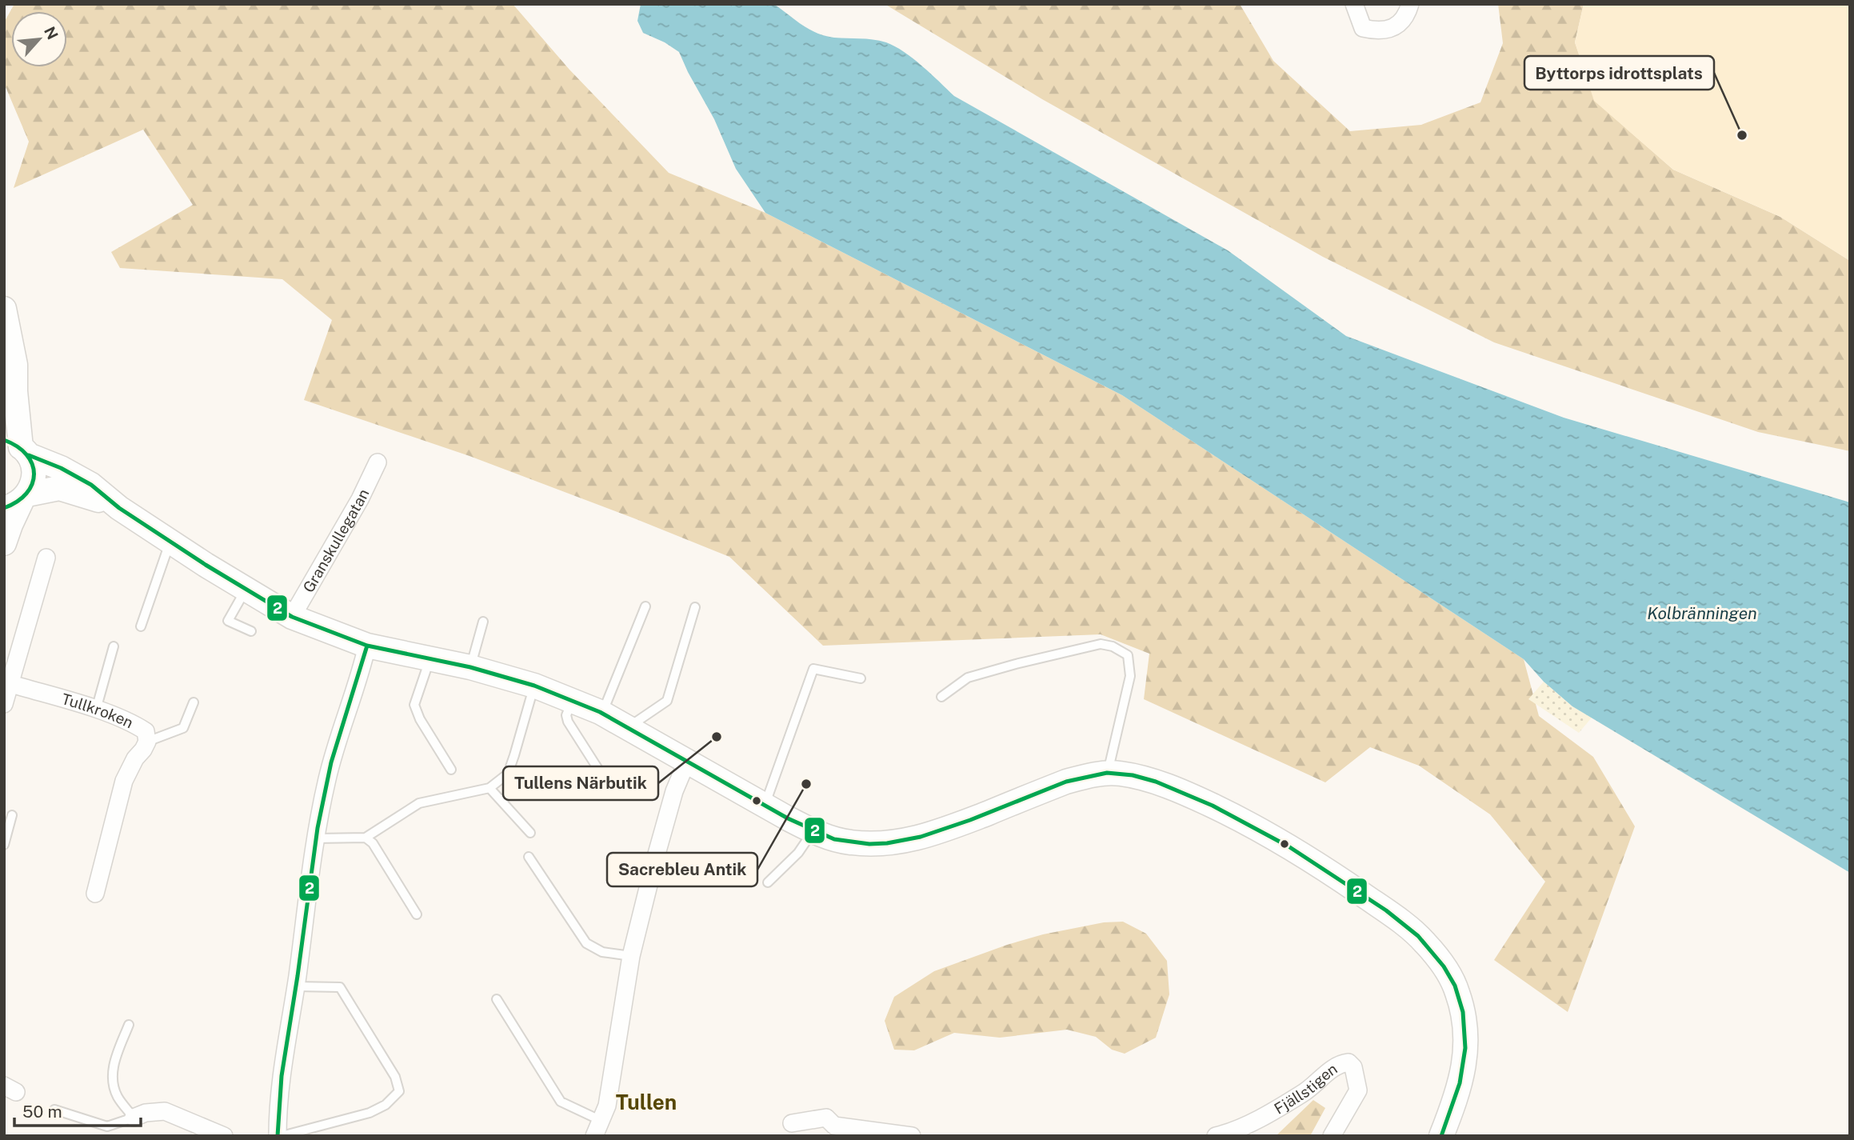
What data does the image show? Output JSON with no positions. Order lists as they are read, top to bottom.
{
  "streets": {
    "street": ["Granskullegatan", "Tullkroken", "Fjällstigen"]
  },
  "districts": ["Tullen"],
  "water": ["Kolbränningen"],
  "places": ["Byttorps idrottsplats", "Tullens Närbutik", "Sacrebleu Antik"],
  "lines": ["transit line 2"],
  "scale_bar": "50 m",
  "north": "top right"
}
